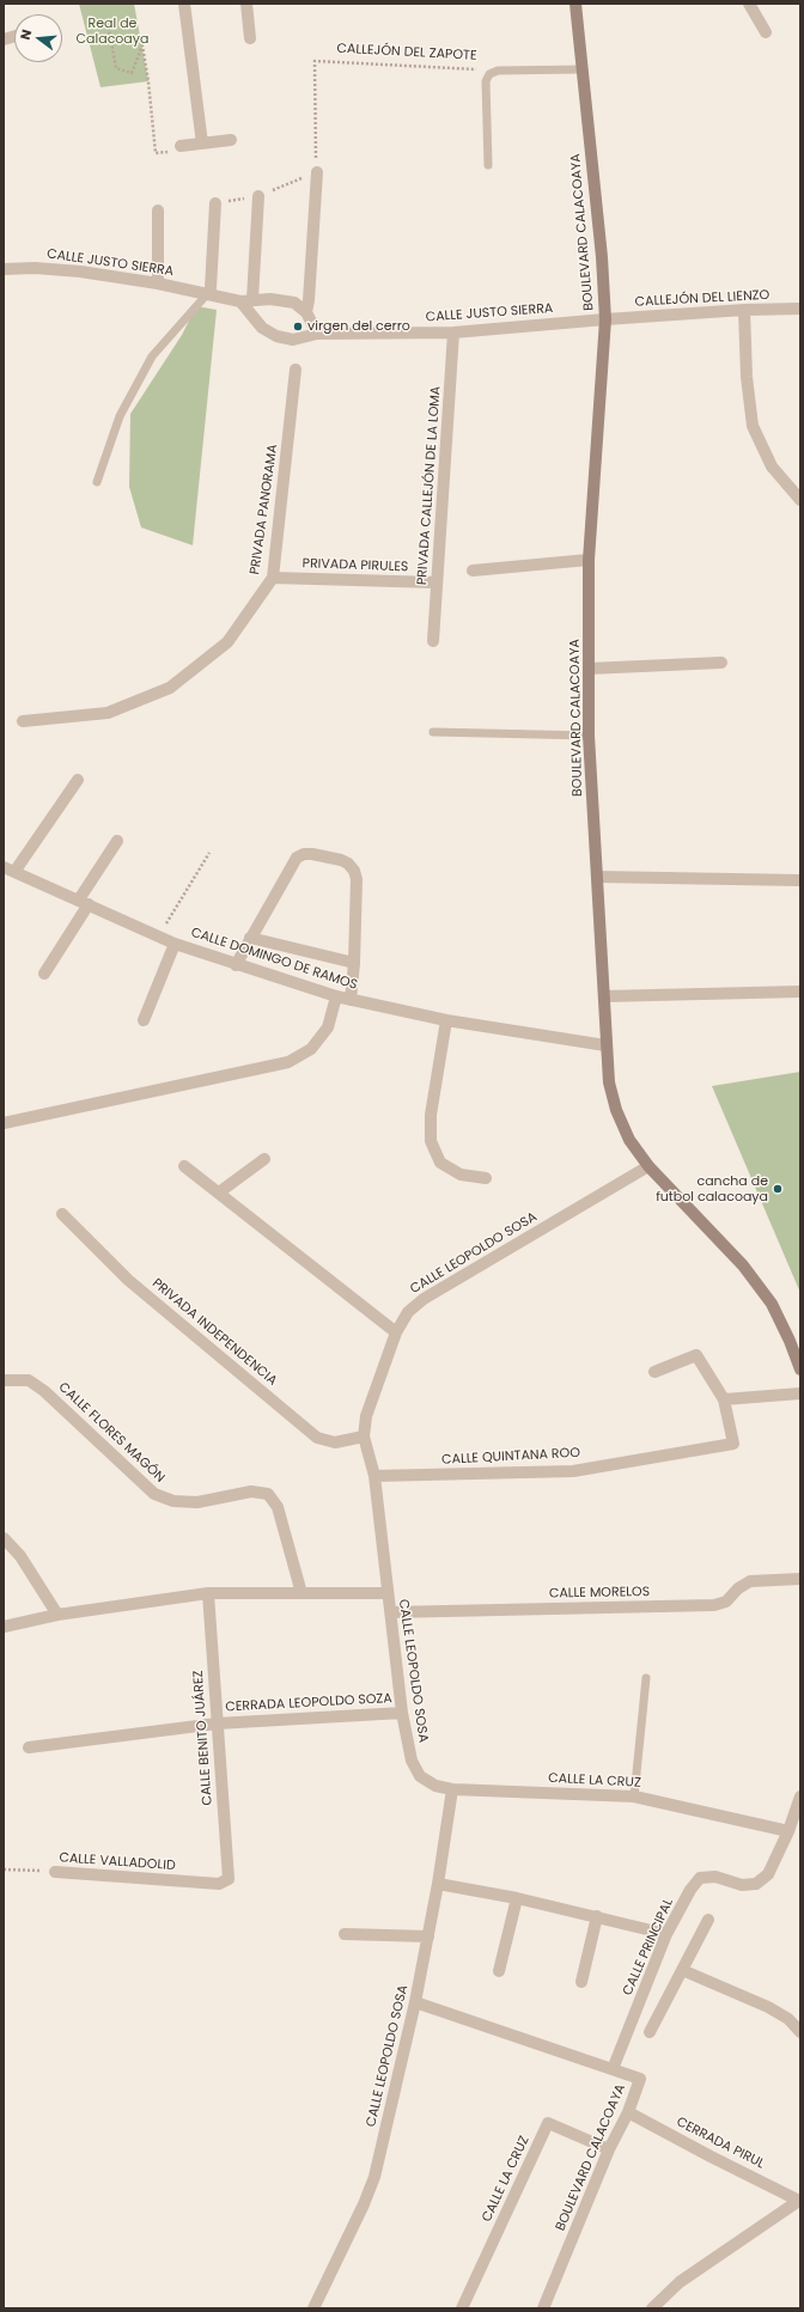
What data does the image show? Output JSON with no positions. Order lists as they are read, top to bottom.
{
  "streets": {
    "street": [
      "BOULEVARD CALACOAYA",
      "CALLE JUSTO SIERRA",
      "CALLEJÓN DEL LIENZO",
      "PRIVADA CALLEJÓN DE LA LOMA",
      "PRIVADA PANORAMA",
      "PRIVADA PIRULES",
      "CALLE DOMINGO DE RAMOS",
      "CALLE LEOPOLDO SOSA",
      "PRIVADA INDEPENDENCIA",
      "CALLE FLORES MAGÓN",
      "CALLE QUINTANA ROO",
      "CALLE MORELOS",
      "CERRADA LEOPOLDO SOZA",
      "CALLE BENITO JUÁREZ",
      "CALLE LA CRUZ",
      "CALLE VALLADOLID",
      "CALLE PRINCIPAL",
      "CERRADA PIRUL"
    ],
    "lane": ["CALLEJÓN DEL ZAPOTE"]
  },
  "crossings": [
    ["BOULEVARD CALACOAYA", "CALLE JUSTO SIERRA"],
    ["BOULEVARD CALACOAYA", "CALLEJÓN DEL LIENZO"],
    ["BOULEVARD CALACOAYA", "CALLE DOMINGO DE RAMOS"],
    ["BOULEVARD CALACOAYA", "CALLE LEOPOLDO SOSA"],
    ["BOULEVARD CALACOAYA", "CALLE LA CRUZ"],
    ["BOULEVARD CALACOAYA", "CALLE PRINCIPAL"],
    ["BOULEVARD CALACOAYA", "CERRADA PIRUL"],
    ["CALLE JUSTO SIERRA", "CALLEJÓN DEL LIENZO"],
    ["CALLE JUSTO SIERRA", "PRIVADA CALLEJÓN DE LA LOMA"],
    ["PRIVADA CALLEJÓN DE LA LOMA", "PRIVADA PIRULES"],
    ["PRIVADA PANORAMA", "PRIVADA PIRULES"],
    ["CALLE LEOPOLDO SOSA", "PRIVADA INDEPENDENCIA"],
    ["CALLE LEOPOLDO SOSA", "CALLE QUINTANA ROO"],
    ["CALLE LEOPOLDO SOSA", "CALLE MORELOS"],
    ["CALLE LEOPOLDO SOSA", "CERRADA LEOPOLDO SOZA"],
    ["CALLE LEOPOLDO SOSA", "CALLE LA CRUZ"],
    ["CERRADA LEOPOLDO SOZA", "CALLE BENITO JUÁREZ"],
    ["CALLE BENITO JUÁREZ", "CALLE VALLADOLID"],
    ["CALLE LA CRUZ", "CALLE PRINCIPAL"]
  ],
  "parks": ["Real de Calacoaya"],
  "places": ["virgen del cerro", "cancha de futbol calacoaya"],
  "north": "left"
}
